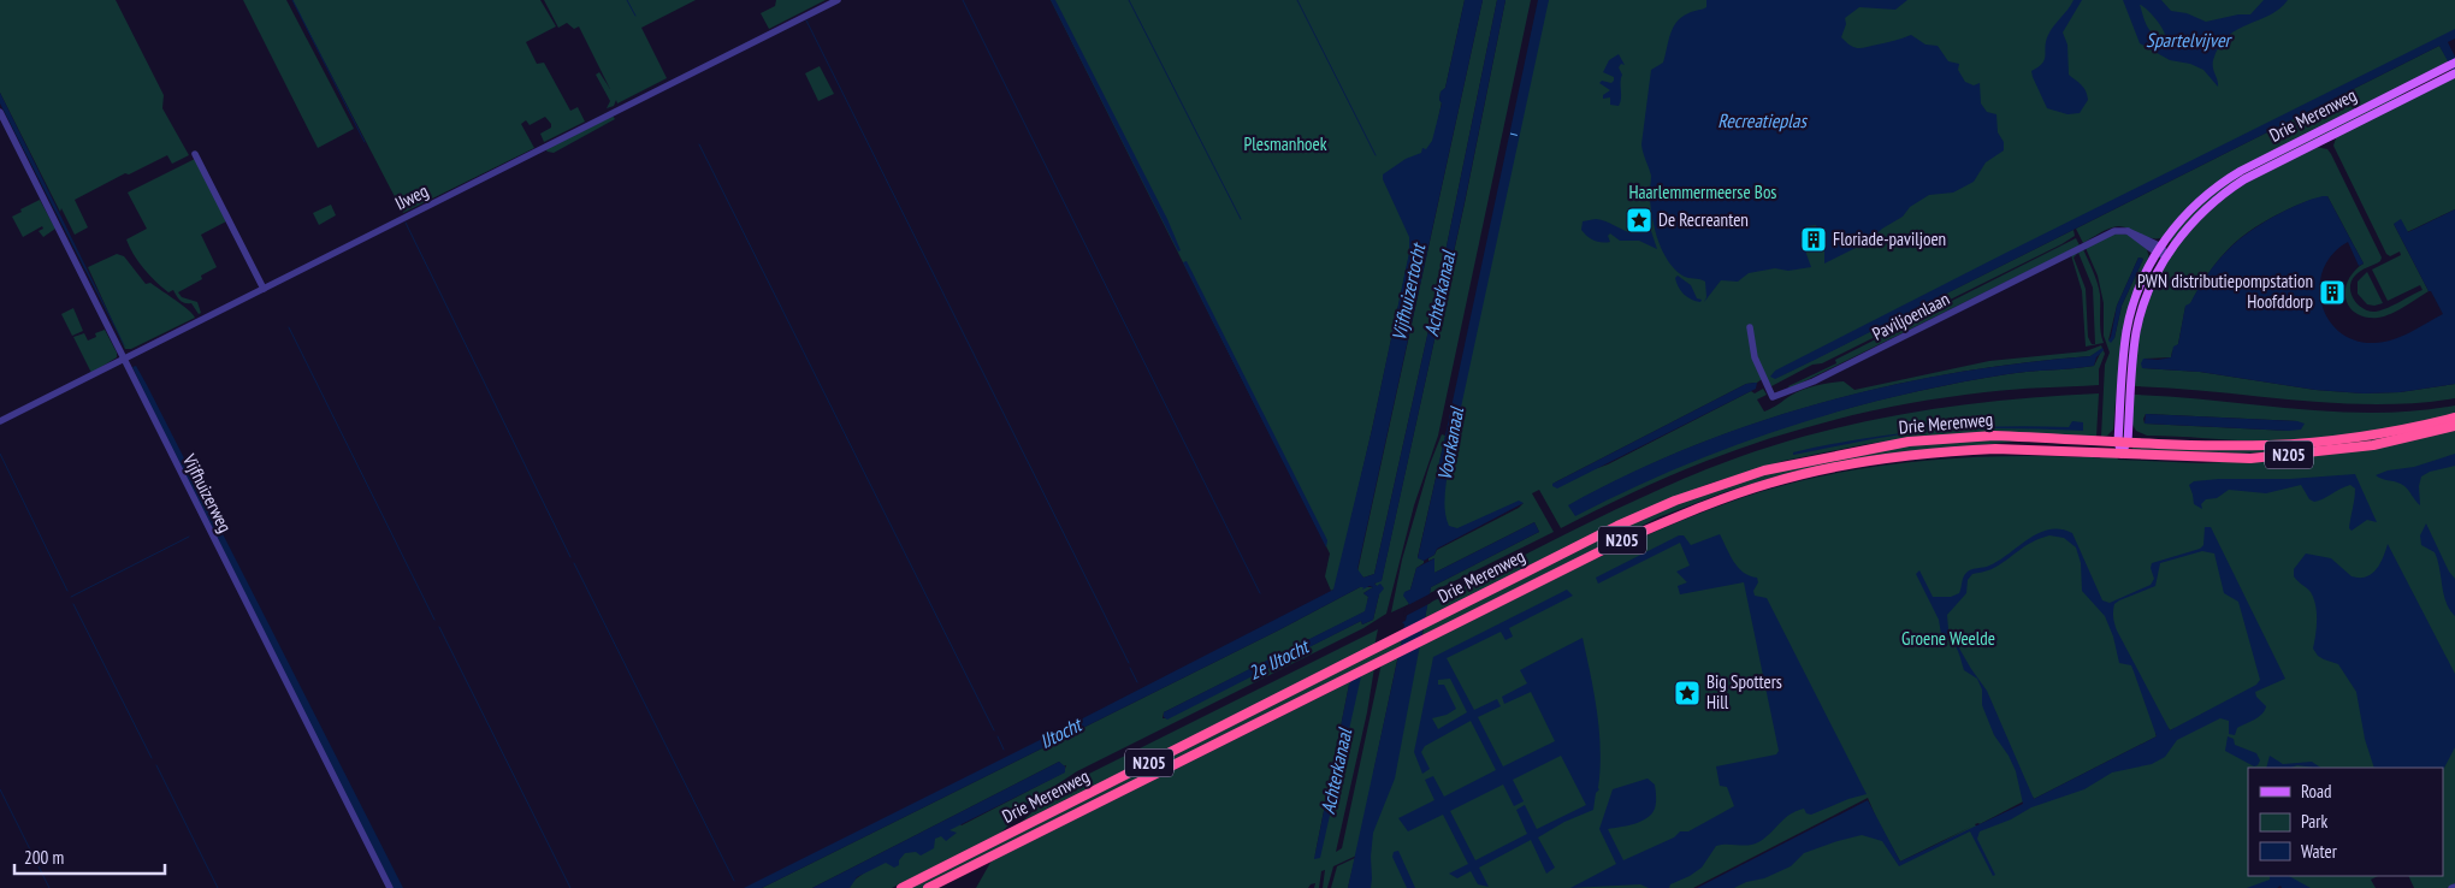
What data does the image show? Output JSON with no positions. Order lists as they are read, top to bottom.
{
  "streets": {
    "highway": ["Drie Merenweg", "N205"],
    "street": ["IJweg", "Paviljoenlaan", "Vijfhuizerweg"]
  },
  "crossings": [
    ["Drie Merenweg", "Paviljoenlaan"],
    ["IJweg", "Vijfhuizerweg"]
  ],
  "water": [
    "Spartelvijver",
    "Recreatieplas",
    "Vijfhuizertocht",
    "Achterkanaal",
    "Voorkanaal",
    "2e IJtocht",
    "IJtocht"
  ],
  "parks": ["Plesmanhoek", "Haarlemmermeerse Bos", "Groene Weelde"],
  "places": {
    "place": ["De Recreanten", "Big Spotters Hill"],
    "building": ["Floriade-paviljoen", "PWN distributiepompstation Hoofddorp"]
  },
  "legend": ["Road", "Park", "Water"],
  "scale_bar": "200 m"
}
